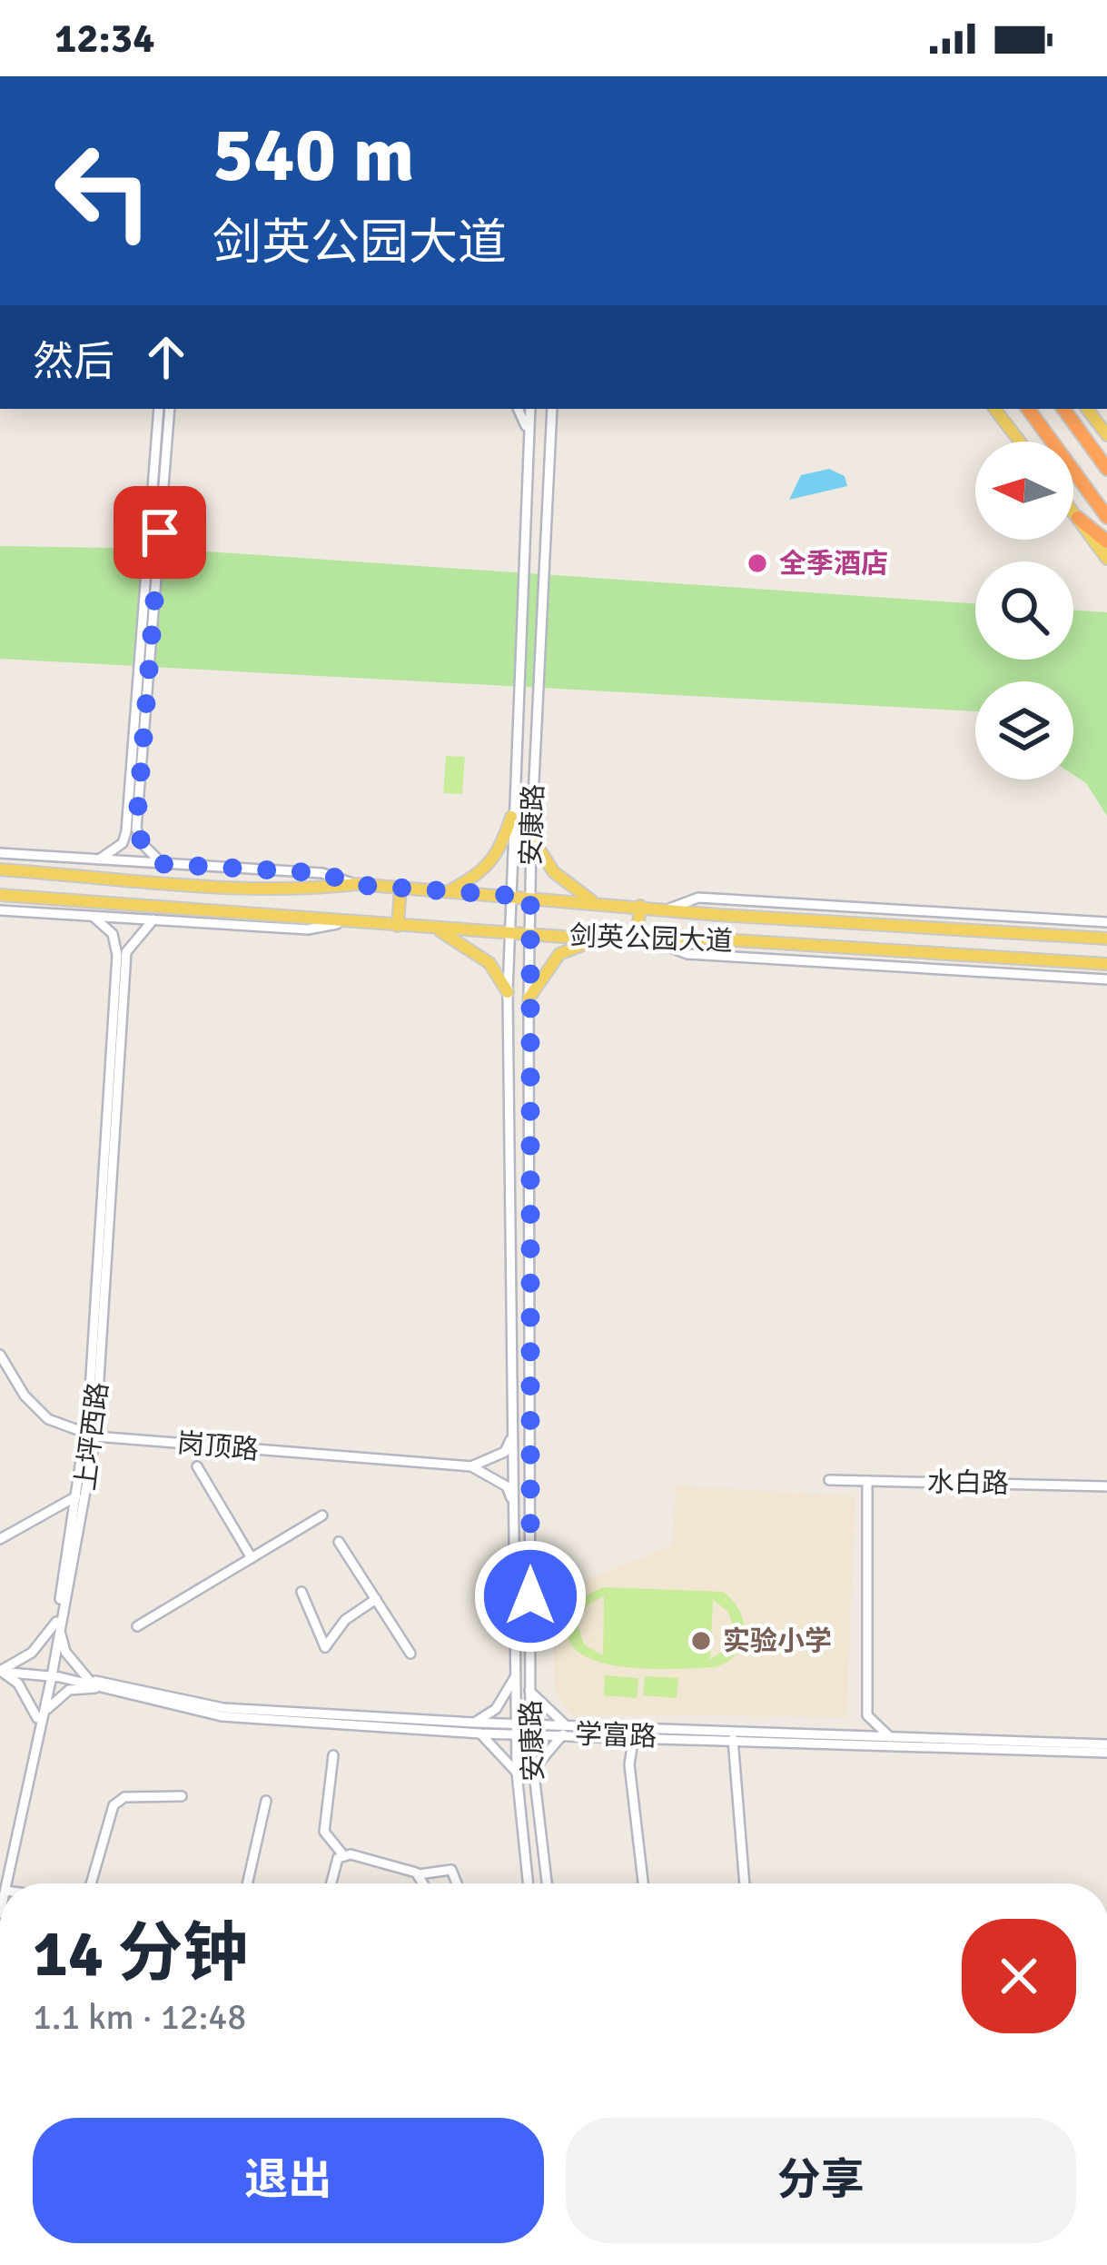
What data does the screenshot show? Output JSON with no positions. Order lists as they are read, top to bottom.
{
  "streets": {
    "main road": ["剑英公园大道"],
    "street": [
      "安康路",
      "上坪西路",
      "岗顶路",
      "水白路",
      "学富路"
    ]
  },
  "crossings": [
    ["安康路", "剑英公园大道"],
    ["安康路", "学富路"],
    ["上坪西路", "岗顶路"],
    ["上坪西路", "学富路"]
  ],
  "places": ["全季酒店", "实验小学"],
  "north": "left",
  "page": {
    "status": "12:34",
    "turn": ["540 m", "剑英公园大道"],
    "then": "然后",
    "heading": ["14 分钟", "1.1 km · 12:48"],
    "buttons": ["退出", "分享"]
  }
}
